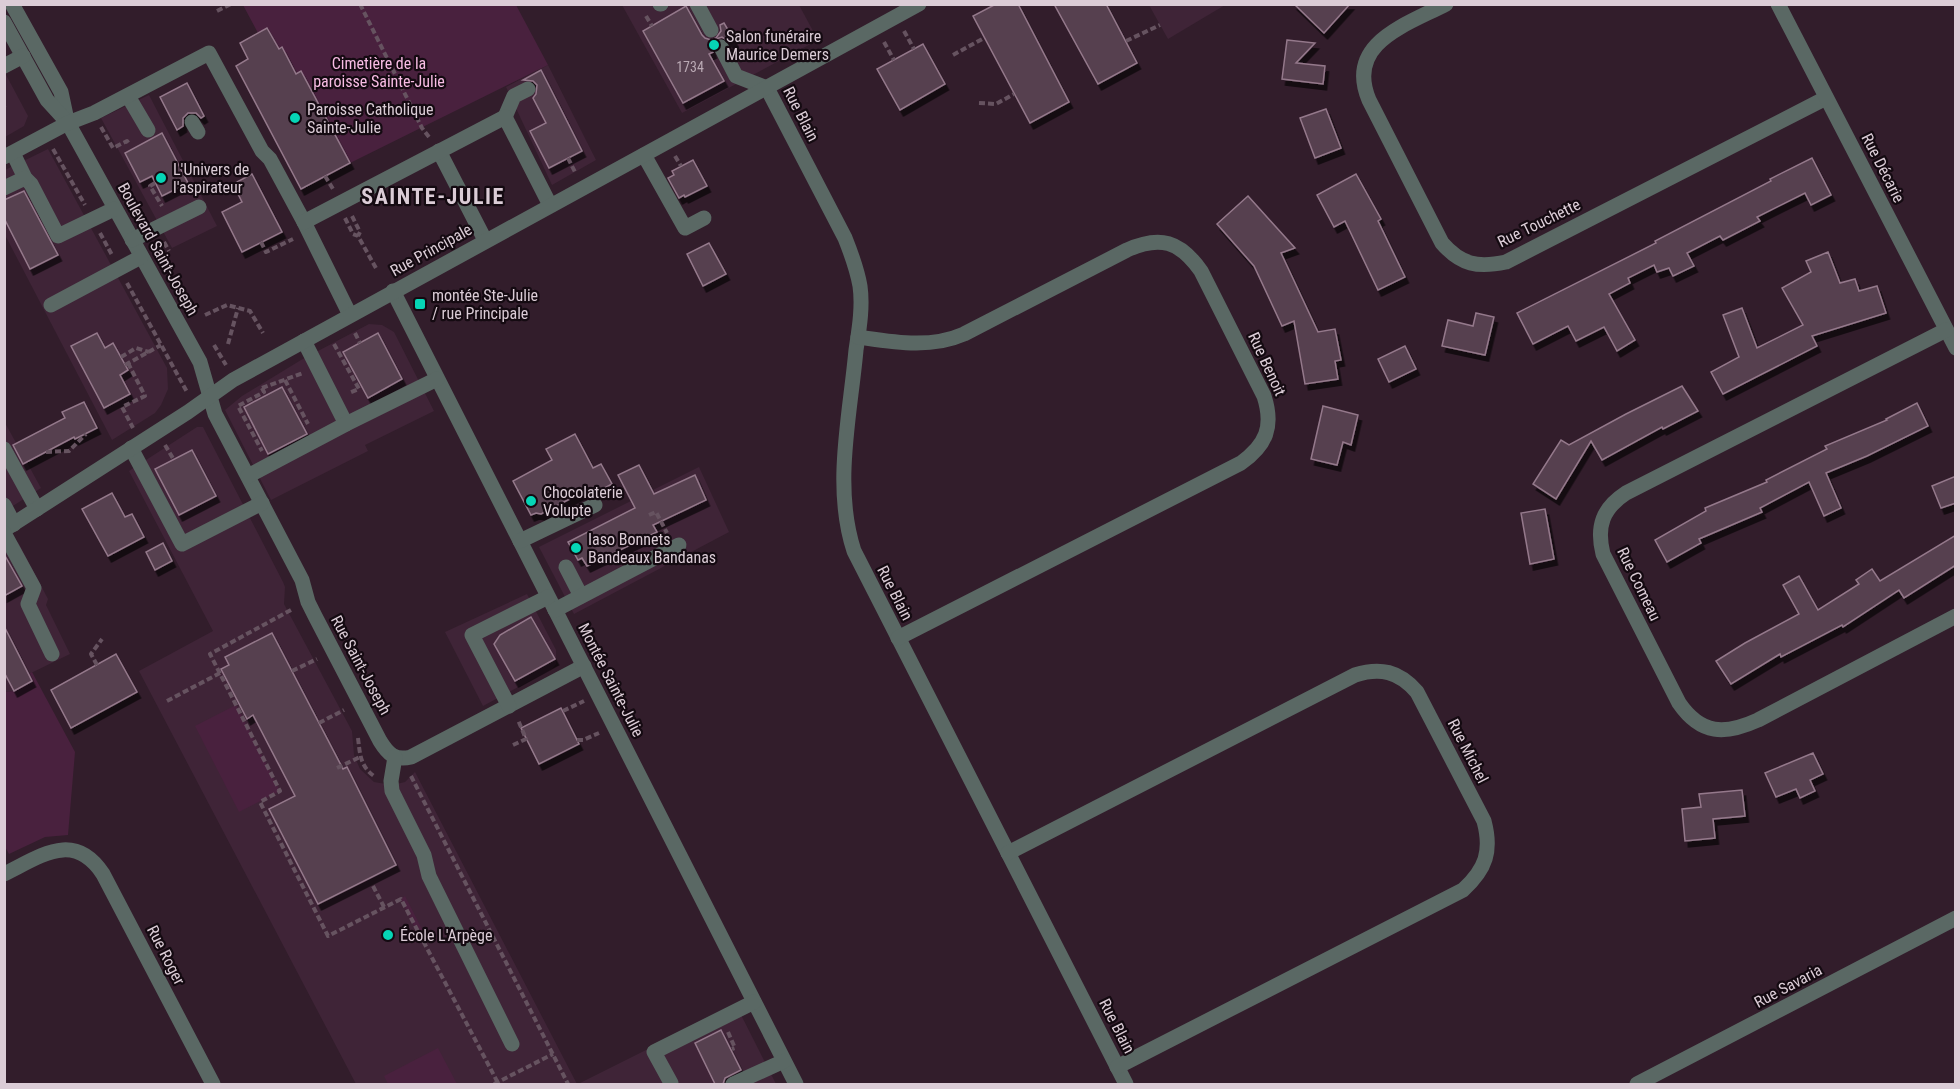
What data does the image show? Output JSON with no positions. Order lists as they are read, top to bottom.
{
  "streets": {
    "street": [
      "Rue Blain",
      "Rue Décarie",
      "Rue Touchette",
      "Boulevard Saint-Joseph",
      "Rue Principale",
      "Rue Benoit",
      "Rue Comeau",
      "Rue Saint-Joseph",
      "Montée Sainte-Julie",
      "Rue Michel",
      "Rue Roger",
      "Rue Savaria"
    ]
  },
  "crossings": [
    ["Rue Blain", "Rue Principale"],
    ["Rue Blain", "Rue Benoit"],
    ["Rue Blain", "Rue Michel"],
    ["Rue Décarie", "Rue Touchette"],
    ["Rue Décarie", "Rue Comeau"],
    ["Boulevard Saint-Joseph", "Rue Principale"],
    ["Boulevard Saint-Joseph", "Rue Saint-Joseph"],
    ["Rue Principale", "Rue Saint-Joseph"],
    ["Rue Principale", "Montée Sainte-Julie"]
  ],
  "districts": ["SAINTE-JULIE"],
  "parks": ["Cimetière de la paroisse Sainte-Julie"],
  "places": {
    "other": [
      "Salon funéraire Maurice Demers",
      "Paroisse Catholique Sainte-Julie",
      "L'Univers de l'aspirateur",
      "Chocolaterie Volupte",
      "Iaso Bonnets Bandeaux Bandanas",
      "École L'Arpège"
    ],
    "transit": ["montée Ste-Julie / rue Principale"]
  },
  "house_numbers": ["1734"]
}
